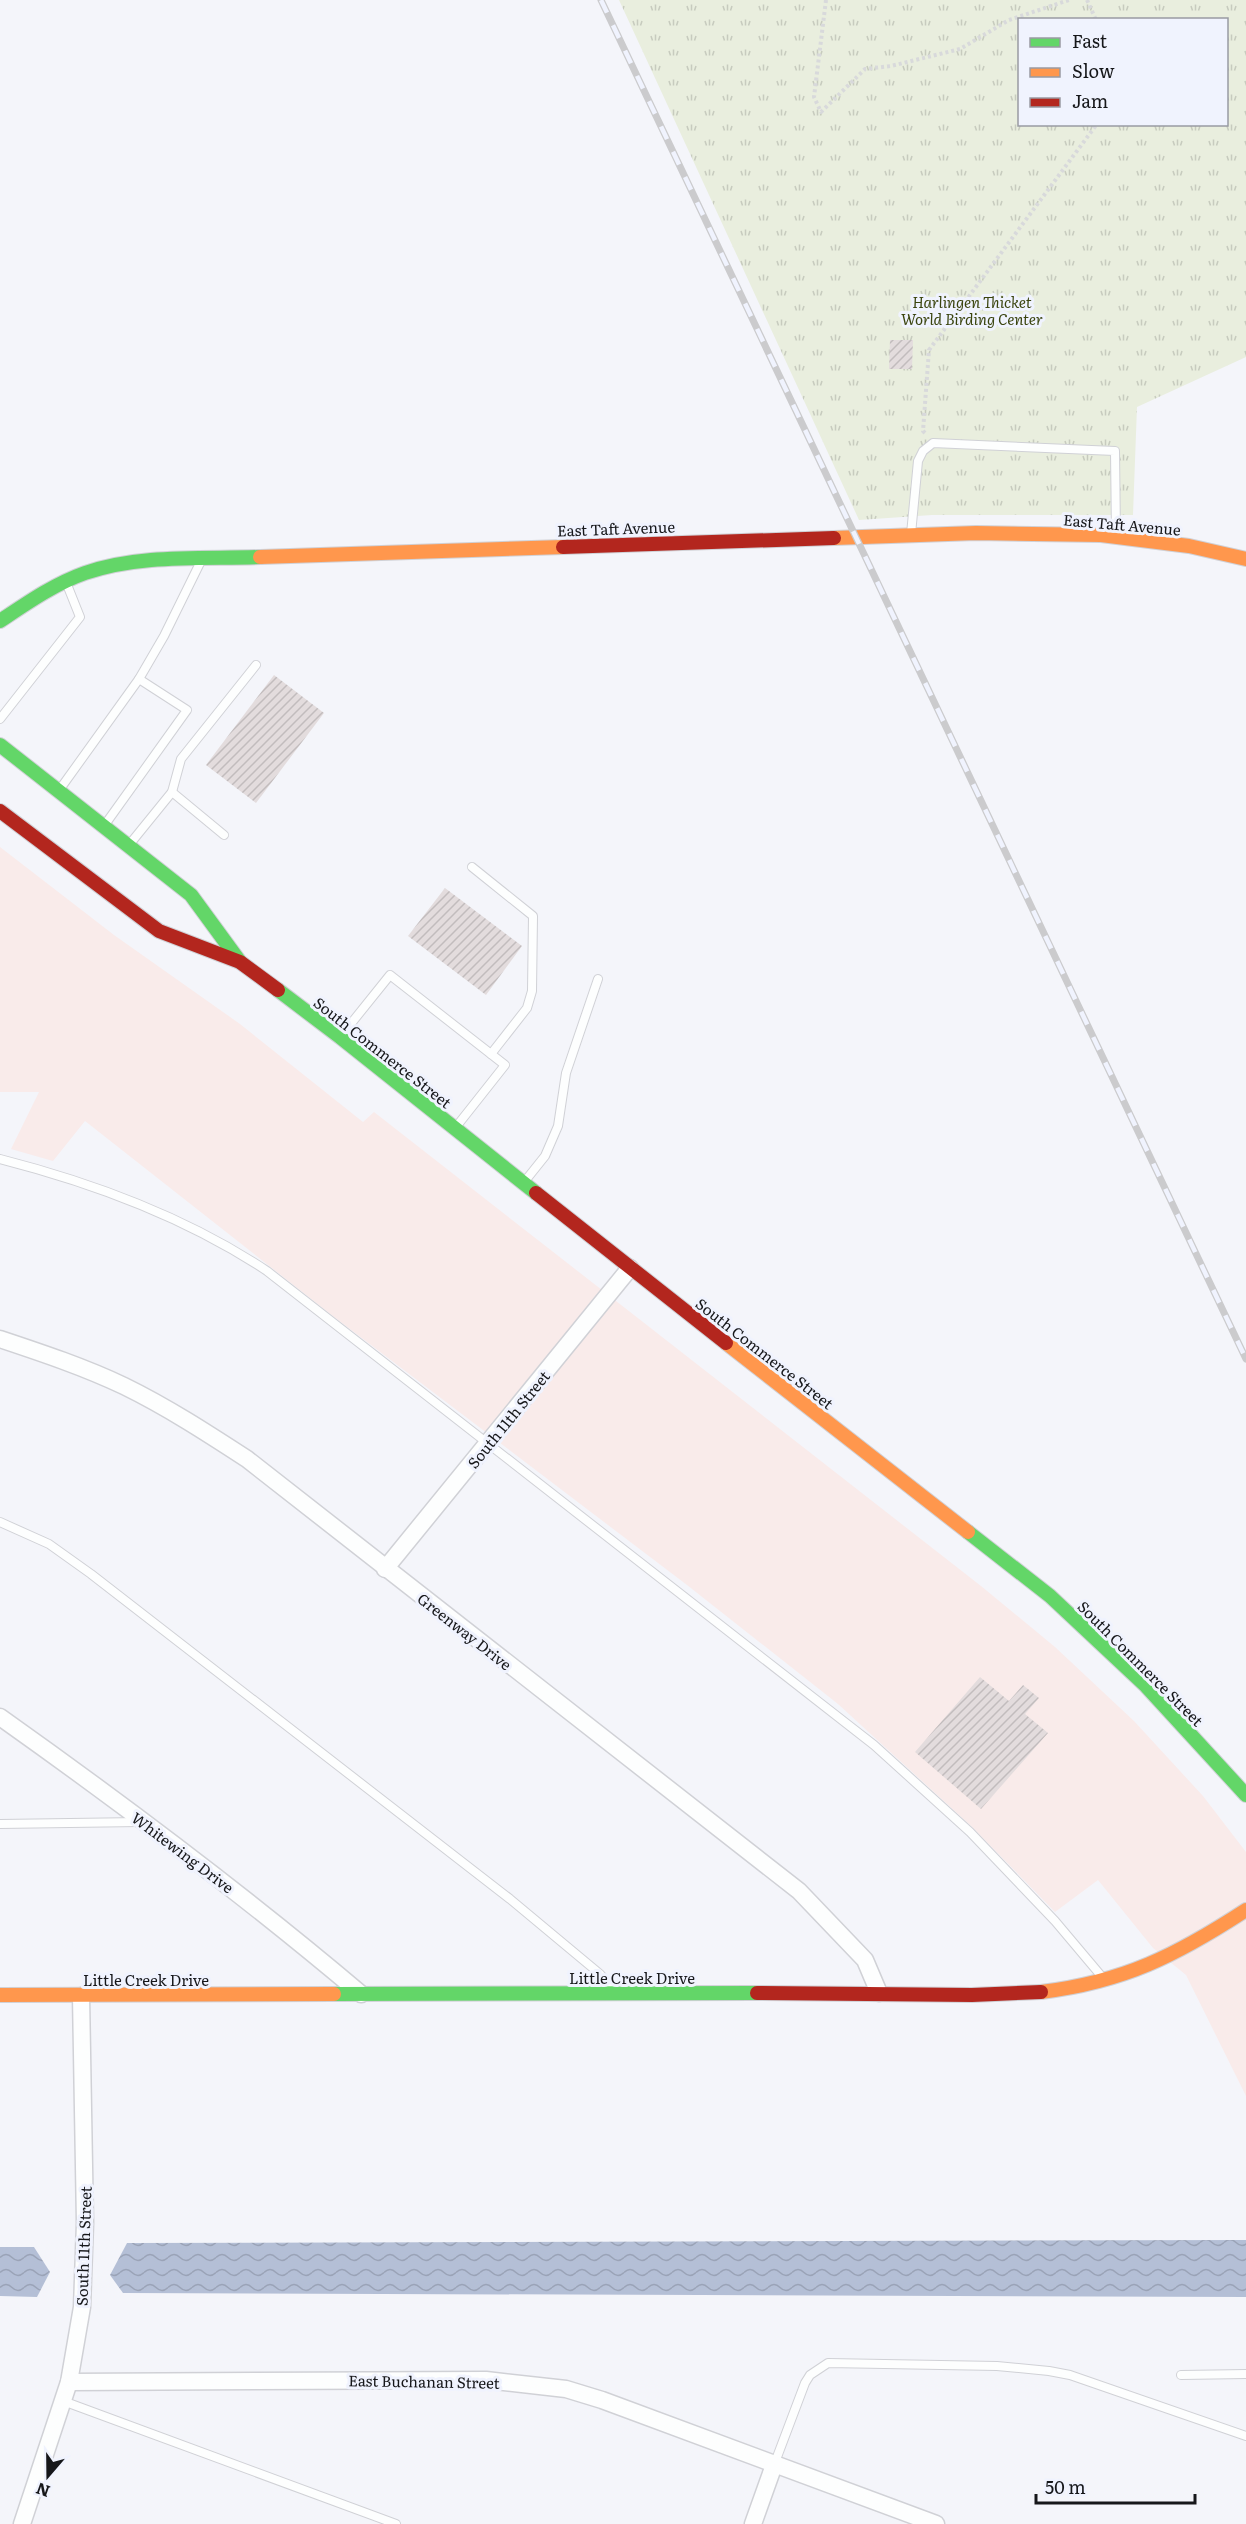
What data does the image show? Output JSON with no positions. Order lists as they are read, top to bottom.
{
  "streets": {
    "street": [
      "East Taft Avenue",
      "South Commerce Street",
      "South 11th Street",
      "Greenway Drive",
      "Whitewing Drive",
      "Little Creek Drive",
      "East Buchanan Street"
    ]
  },
  "crossings": [
    ["South Commerce Street", "South 11th Street"],
    ["South 11th Street", "Greenway Drive"],
    ["South 11th Street", "Little Creek Drive"],
    ["South 11th Street", "East Buchanan Street"],
    ["Greenway Drive", "Little Creek Drive"],
    ["Whitewing Drive", "Little Creek Drive"]
  ],
  "parks": ["Harlingen Thicket World Birding Center"],
  "legend": ["Fast", "Slow", "Jam"],
  "scale_bar": "50 m",
  "north": "bottom"
}
